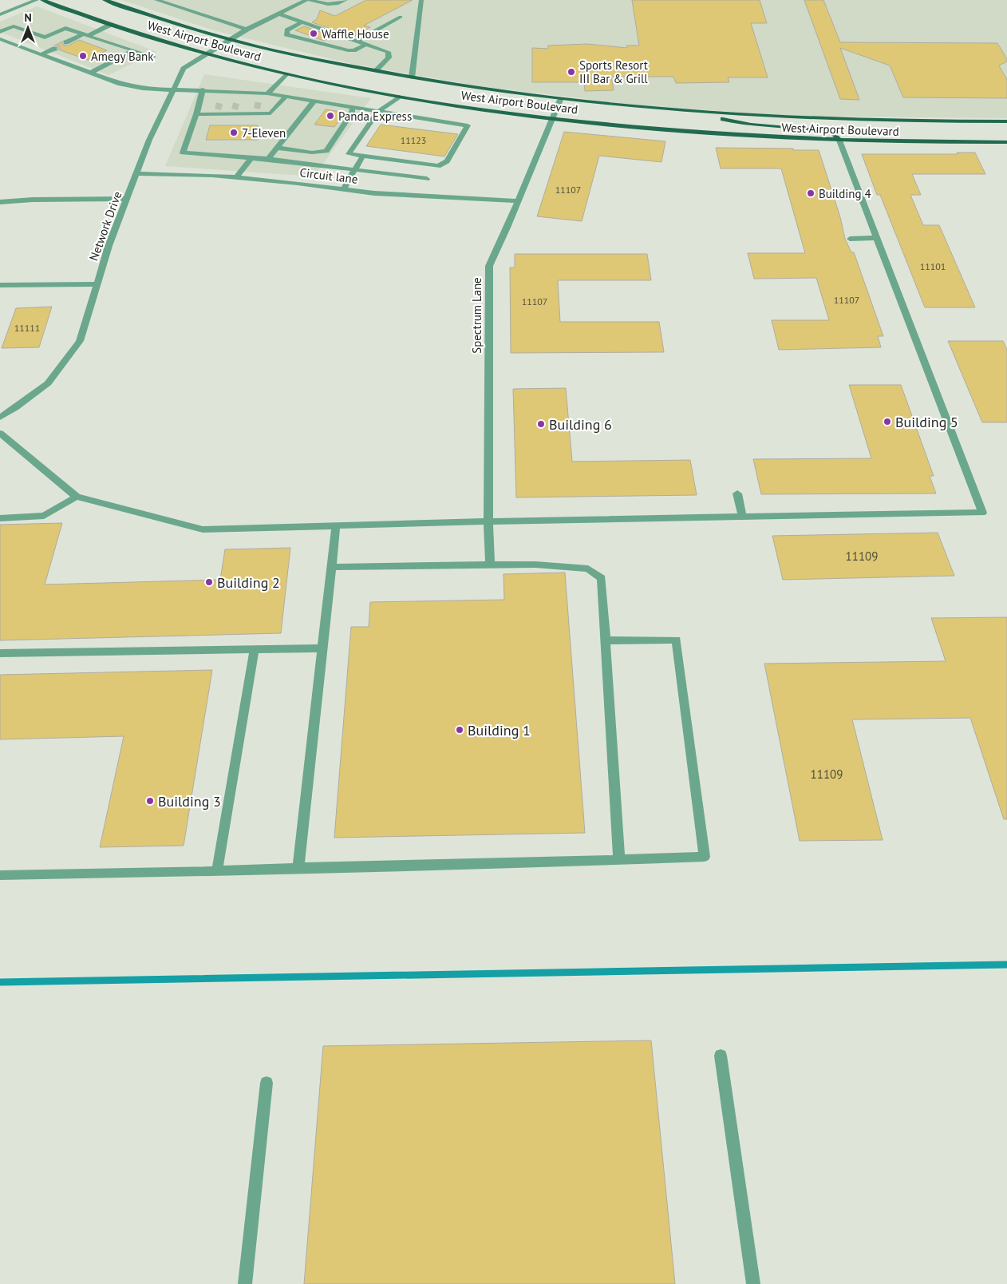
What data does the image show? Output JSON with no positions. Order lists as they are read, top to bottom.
{
  "streets": {
    "main road": ["West Airport Boulevard"],
    "street": ["Circuit lane", "Network Drive", "Spectrum Lane"]
  },
  "crossings": [
    ["West Airport Boulevard", "Network Drive"],
    ["West Airport Boulevard", "Spectrum Lane"],
    ["Circuit lane", "Network Drive"],
    ["Circuit lane", "Spectrum Lane"]
  ],
  "places": [
    "Waffle House",
    "Amegy Bank",
    "Sports Resort III Bar & Grill",
    "Panda Express",
    "7-Eleven",
    "Building 4",
    "Building 5",
    "Building 6",
    "Building 2",
    "Building 1",
    "Building 3"
  ],
  "house_numbers": [
    "11123",
    "11107",
    "11101",
    "11107",
    "11107",
    "11111",
    "11109",
    "11109"
  ],
  "north": "top"
}
